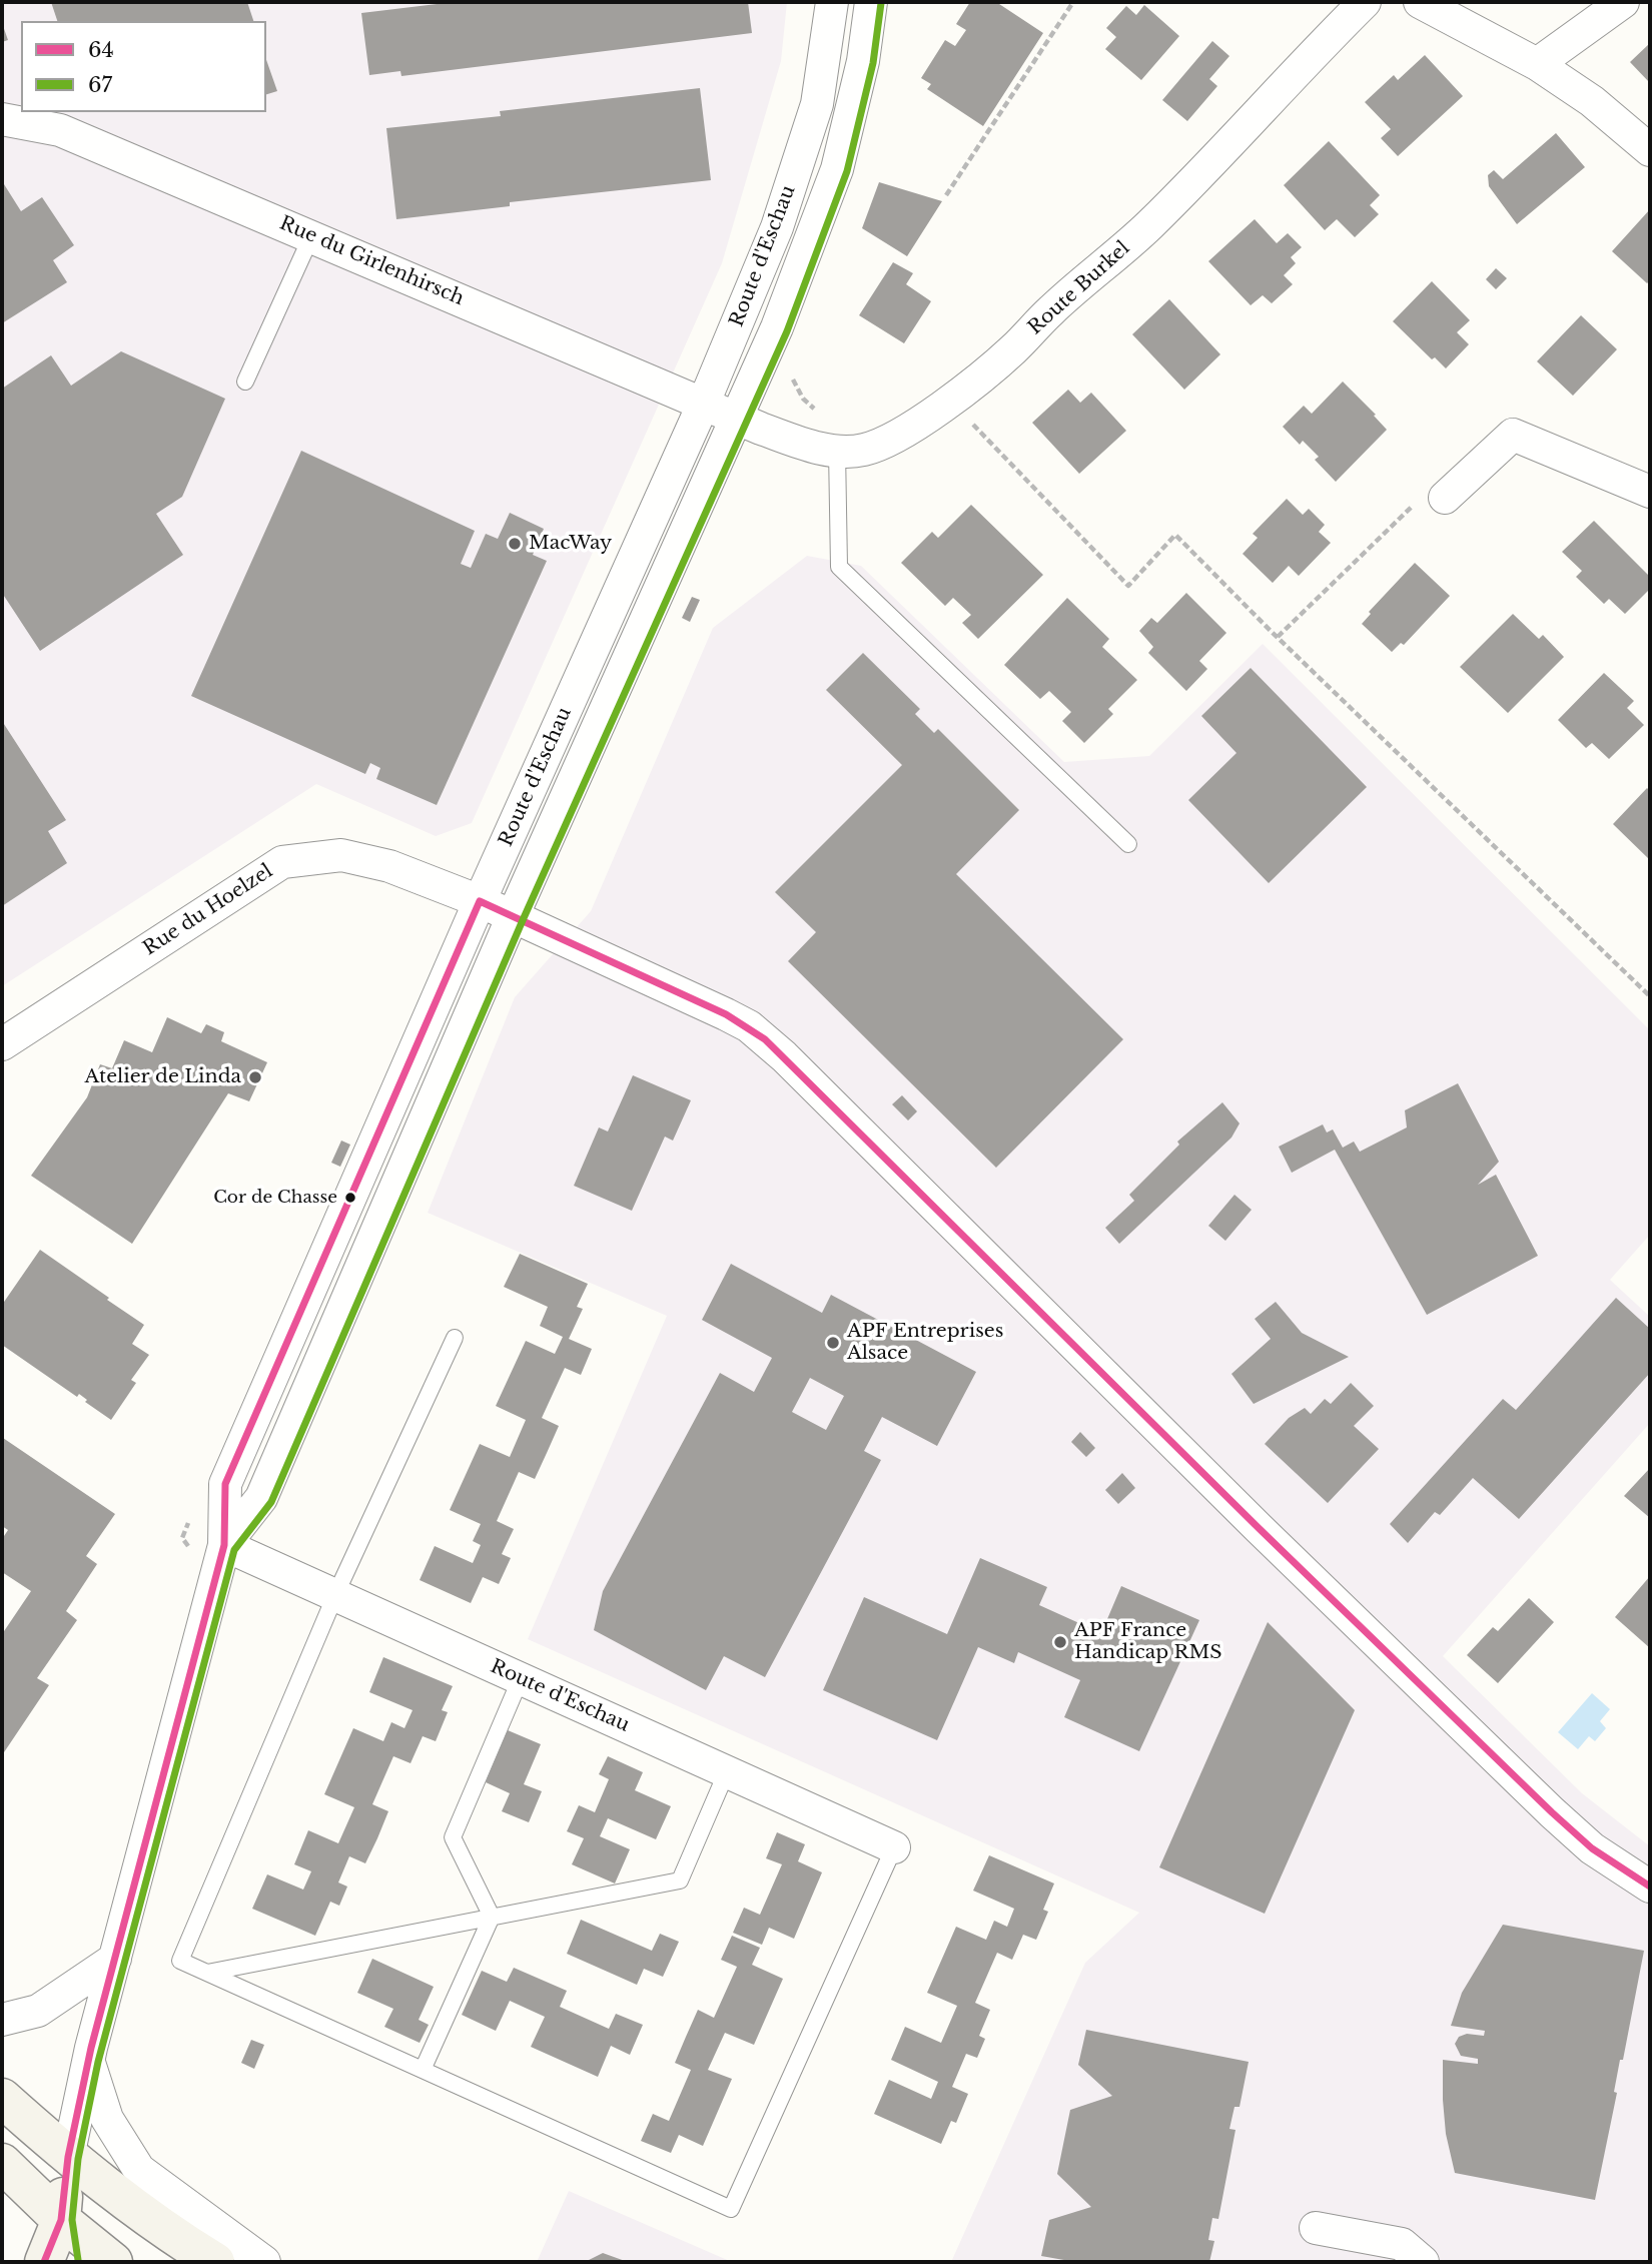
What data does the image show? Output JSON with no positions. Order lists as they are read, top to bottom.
{
  "streets": {
    "street": [
      "Route d'Eschau",
      "Rue du Girlenhirsch",
      "Route Burkel",
      "Rue du Hoelzel"
    ]
  },
  "crossings": [
    ["Route d'Eschau", "Rue du Girlenhirsch"],
    ["Route d'Eschau", "Route Burkel"],
    ["Route d'Eschau", "Rue du Hoelzel"],
    ["Rue du Girlenhirsch", "Route Burkel"]
  ],
  "places": [
    "MacWay",
    "Atelier de Linda",
    "Cor de Chasse",
    "APF Entreprises Alsace",
    "APF France Handicap RMS"
  ],
  "lines": ["transit line 67", "transit line 64"],
  "legend": ["64", "67"]
}
